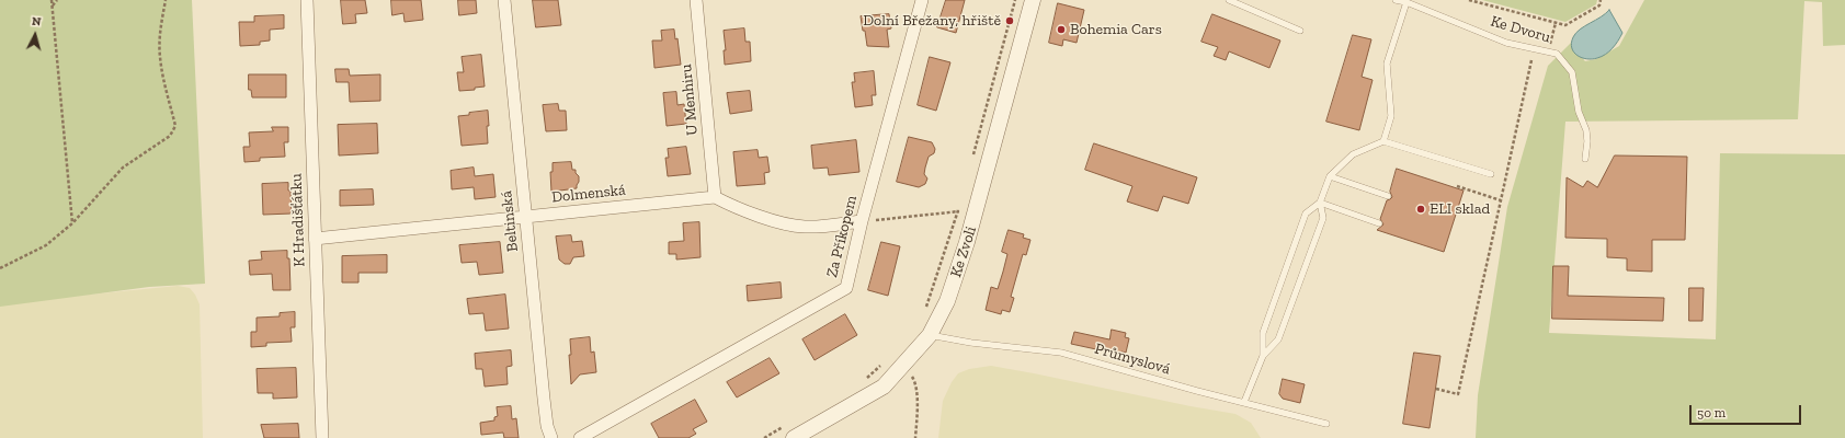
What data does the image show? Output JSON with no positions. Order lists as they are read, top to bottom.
{
  "streets": {
    "street": [
      "U Menhiru",
      "Dolmenská",
      "K Hradišťátku",
      "Beltinská",
      "Za Příkopem",
      "Ke Zvoli"
    ],
    "lane": ["Ke Dvoru", "Průmyslová"]
  },
  "crossings": [
    ["U Menhiru", "Dolmenská"],
    ["Dolmenská", "K Hradišťátku"],
    ["Dolmenská", "Beltinská"],
    ["Ke Zvoli", "Průmyslová"]
  ],
  "places": ["Dolní Břežany, hřiště", "Bohemia Cars", "ELI sklad"],
  "scale_bar": "50 m",
  "north": "top"
}
